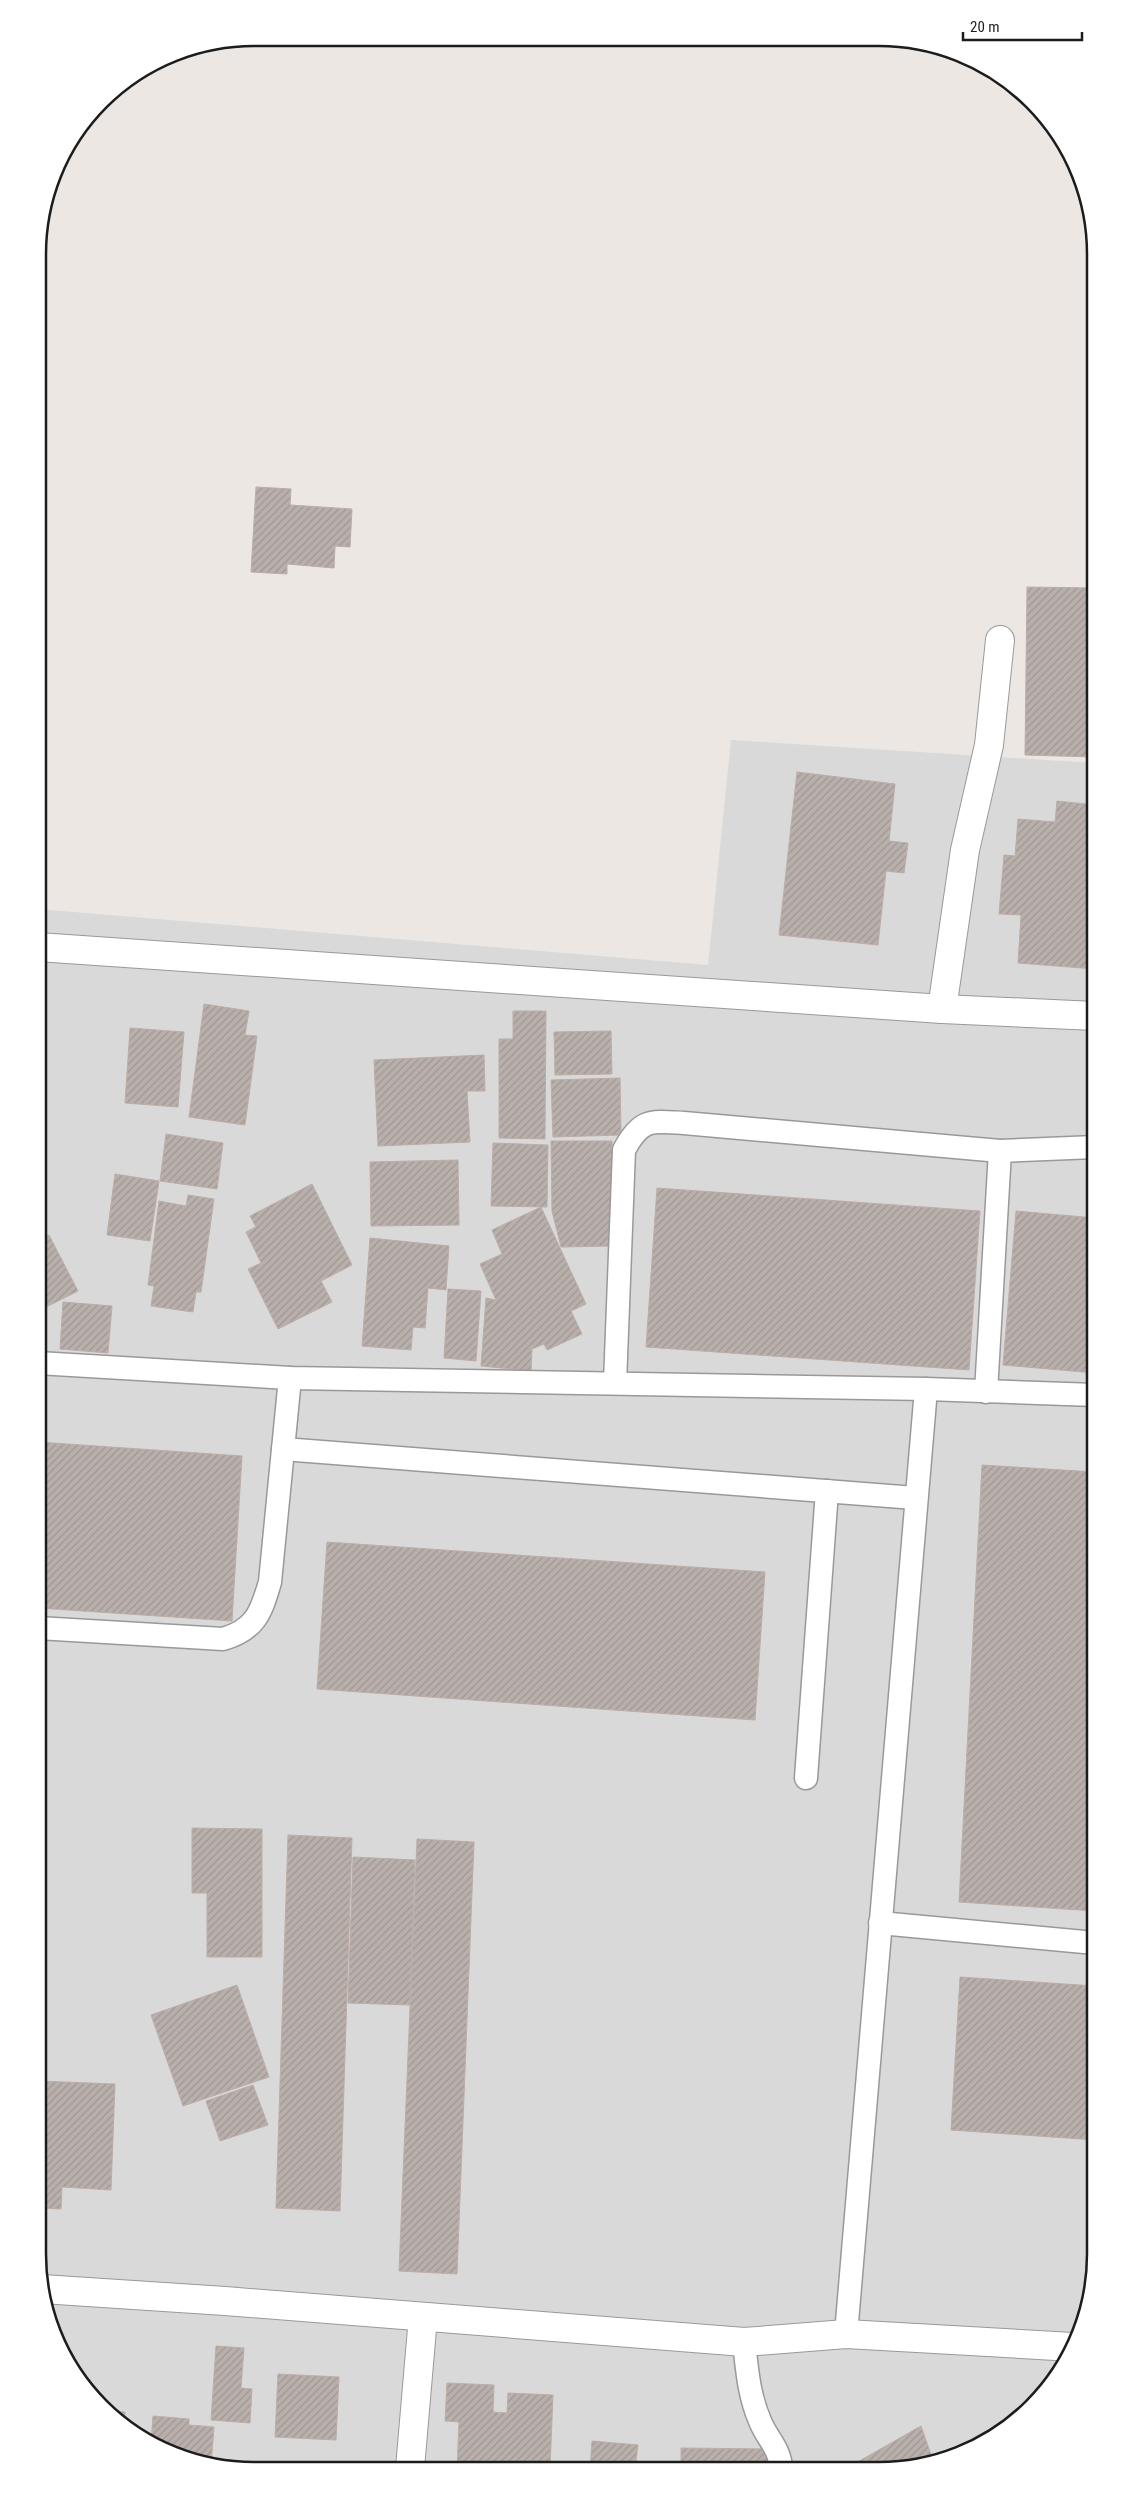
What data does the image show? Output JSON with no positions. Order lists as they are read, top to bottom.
{
  "scale_bar": "20 m"
}
